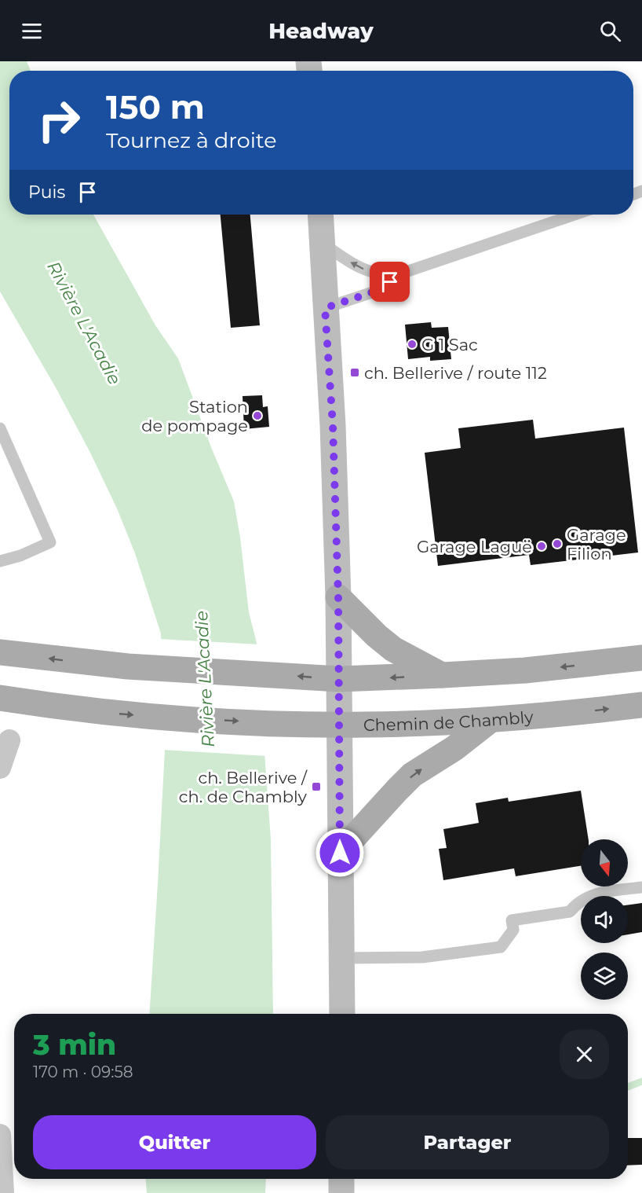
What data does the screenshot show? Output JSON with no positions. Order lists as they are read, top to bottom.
{
  "streets": {
    "main road": ["Chemin de Chambly"]
  },
  "water": ["Rivière L'Acadie"],
  "places": {
    "other": [
      "G 1 Sac",
      "Station de pompage",
      "Garage Filion",
      "Garage Laguë"
    ],
    "transit": ["ch. Bellerive / route 112", "ch. Bellerive / ch. de Chambly"]
  },
  "north": "bottom",
  "page": {
    "header": "Headway",
    "turn": ["150 m", "Tournez à droite"],
    "then": "Puis",
    "heading": ["3 min", "170 m · 09:58"],
    "buttons": ["Quitter", "Partager"]
  }
}
